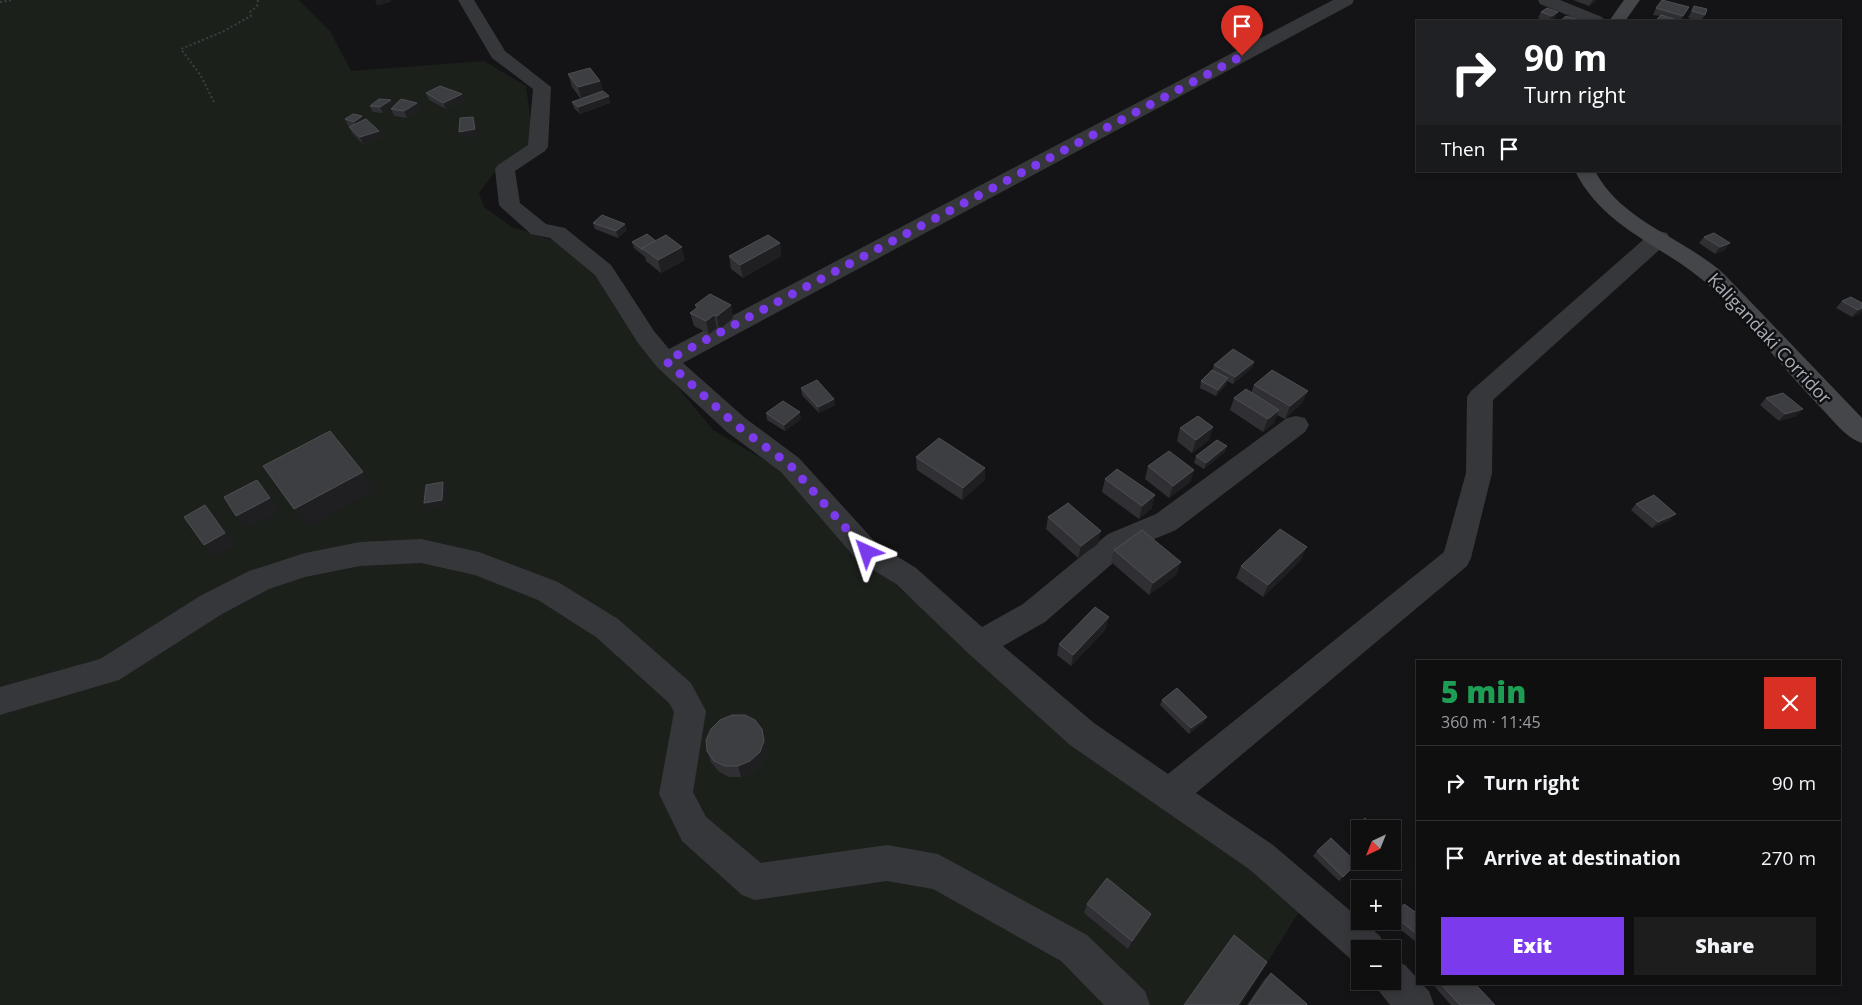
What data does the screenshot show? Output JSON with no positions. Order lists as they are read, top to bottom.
{
  "streets": {
    "main road": ["Kaligandaki Corridor"]
  },
  "north": "bottom left",
  "page": {
    "turn": ["90 m", "Turn right"],
    "then": "Then",
    "heading": ["5 min", "360 m · 11:45"],
    "list": [
      {
        "name": "Turn right",
        "value": "90 m"
      },
      {
        "name": "Arrive at destination",
        "value": "270 m"
      }
    ],
    "map_buttons": ["+", "−"],
    "buttons": ["Exit", "Share"]
  }
}
